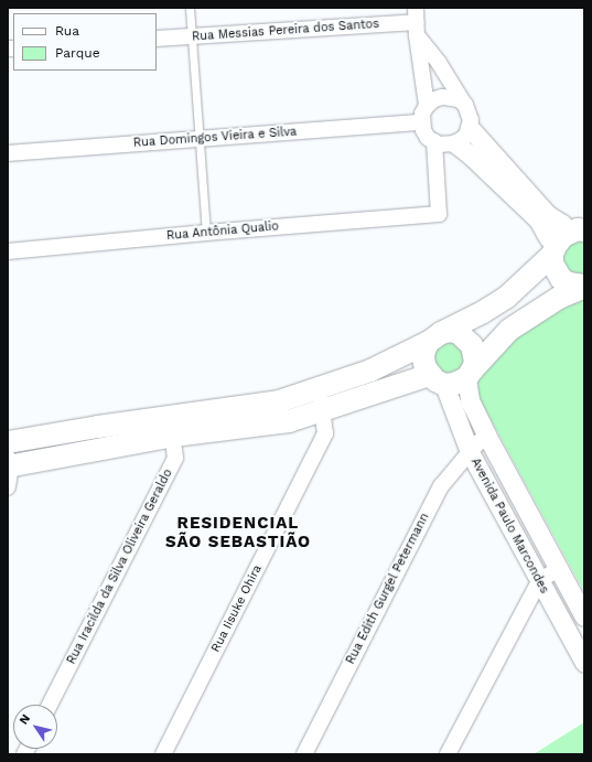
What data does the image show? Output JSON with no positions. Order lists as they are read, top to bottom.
{
  "streets": {
    "street": [
      "Rua Messias Pereira dos Santos",
      "Rua Domingos Vieira e Silva",
      "Rua Antônia Qualio",
      "Avenida Paulo Marcondes",
      "Rua Iracilda da Silva Oliveira Geraldo",
      "Rua Edith Gurgel Petermann",
      "Rua Iisuke Ohira"
    ]
  },
  "crossings": [
    ["Rua Domingos Vieira e Silva", "Rua Antônia Qualio"],
    ["Avenida Paulo Marcondes", "Rua Edith Gurgel Petermann"]
  ],
  "districts": ["RESIDENCIAL SÃO SEBASTIÃO"],
  "legend": ["Rua", "Parque"],
  "north": "top left"
}
